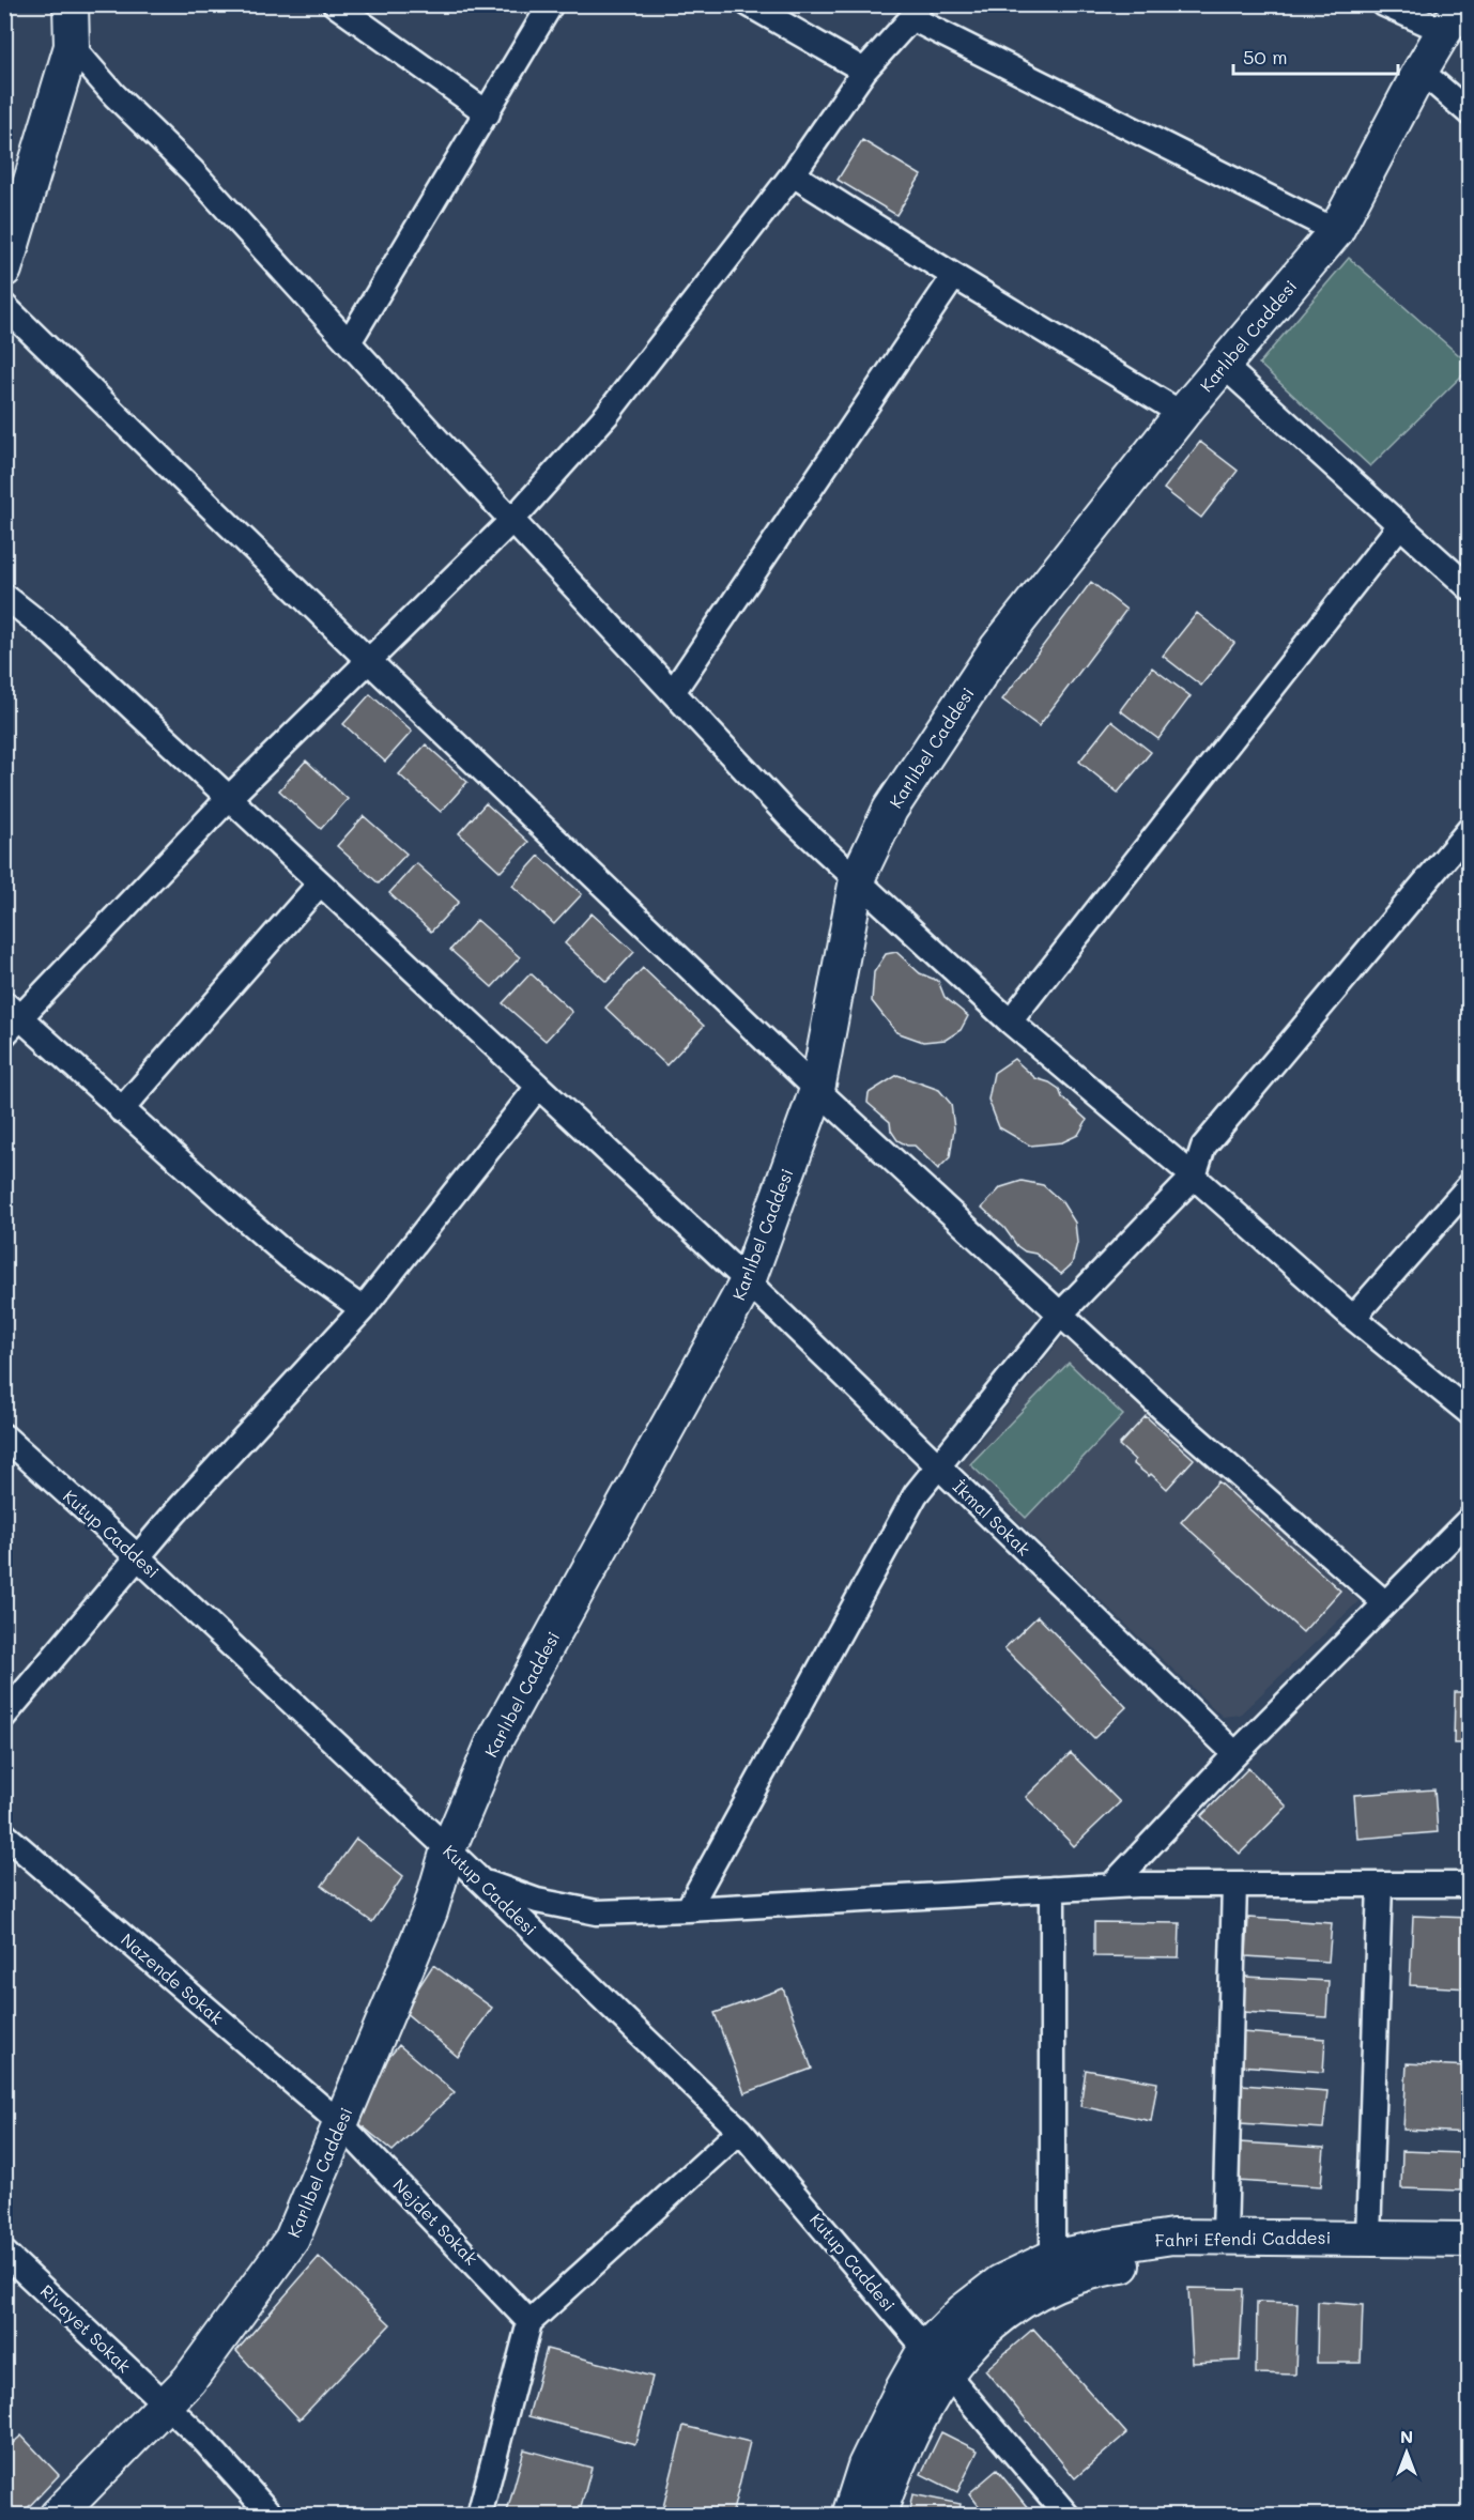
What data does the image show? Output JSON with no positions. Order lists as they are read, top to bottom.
{
  "streets": {
    "street": [
      "Karlıbel Caddesi",
      "İkmal Sokak",
      "Kutup Caddesi",
      "Nazende Sokak",
      "Nejdet Sokak",
      "Fahri Efendi Caddesi",
      "Rivayet Sokak"
    ]
  },
  "crossings": [
    ["Karlıbel Caddesi", "İkmal Sokak"],
    ["Karlıbel Caddesi", "Kutup Caddesi"],
    ["Karlıbel Caddesi", "Nazende Sokak"],
    ["Karlıbel Caddesi", "Nejdet Sokak"],
    ["Karlıbel Caddesi", "Rivayet Sokak"],
    ["Kutup Caddesi", "Fahri Efendi Caddesi"],
    ["Nazende Sokak", "Nejdet Sokak"]
  ],
  "scale_bar": "50 m",
  "north": "top"
}
